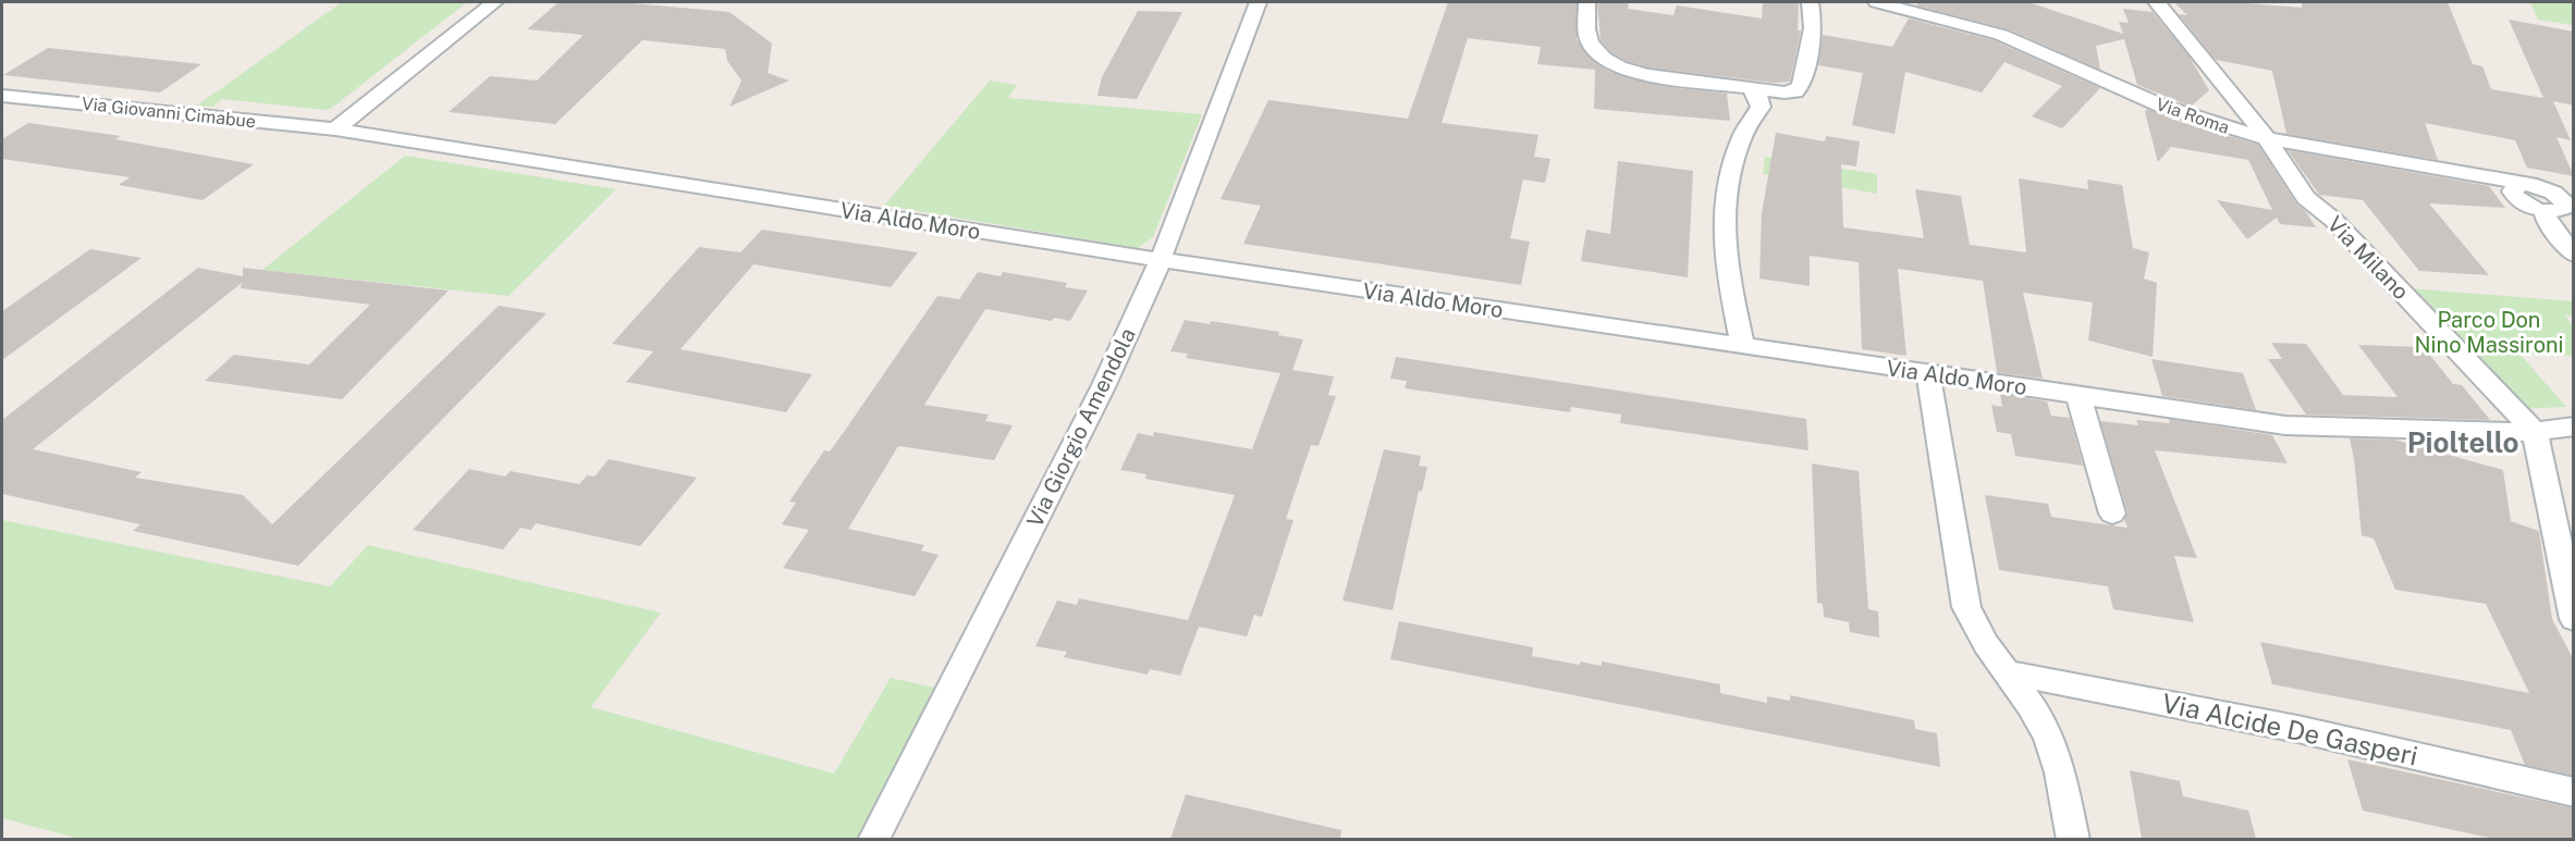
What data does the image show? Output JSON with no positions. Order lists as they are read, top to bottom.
{
  "streets": {
    "street": [
      "Via Giovanni Cimabue",
      "Via Roma",
      "Via Aldo Moro",
      "Via Milano",
      "Via Giorgio Amendola",
      "Via Alcide De Gasperi"
    ]
  },
  "crossings": [
    ["Via Giovanni Cimabue", "Via Aldo Moro"],
    ["Via Roma", "Via Milano"],
    ["Via Aldo Moro", "Via Milano"],
    ["Via Aldo Moro", "Via Giorgio Amendola"]
  ],
  "districts": ["Pioltello"],
  "parks": ["Parco Don Nino Massironi"]
}
